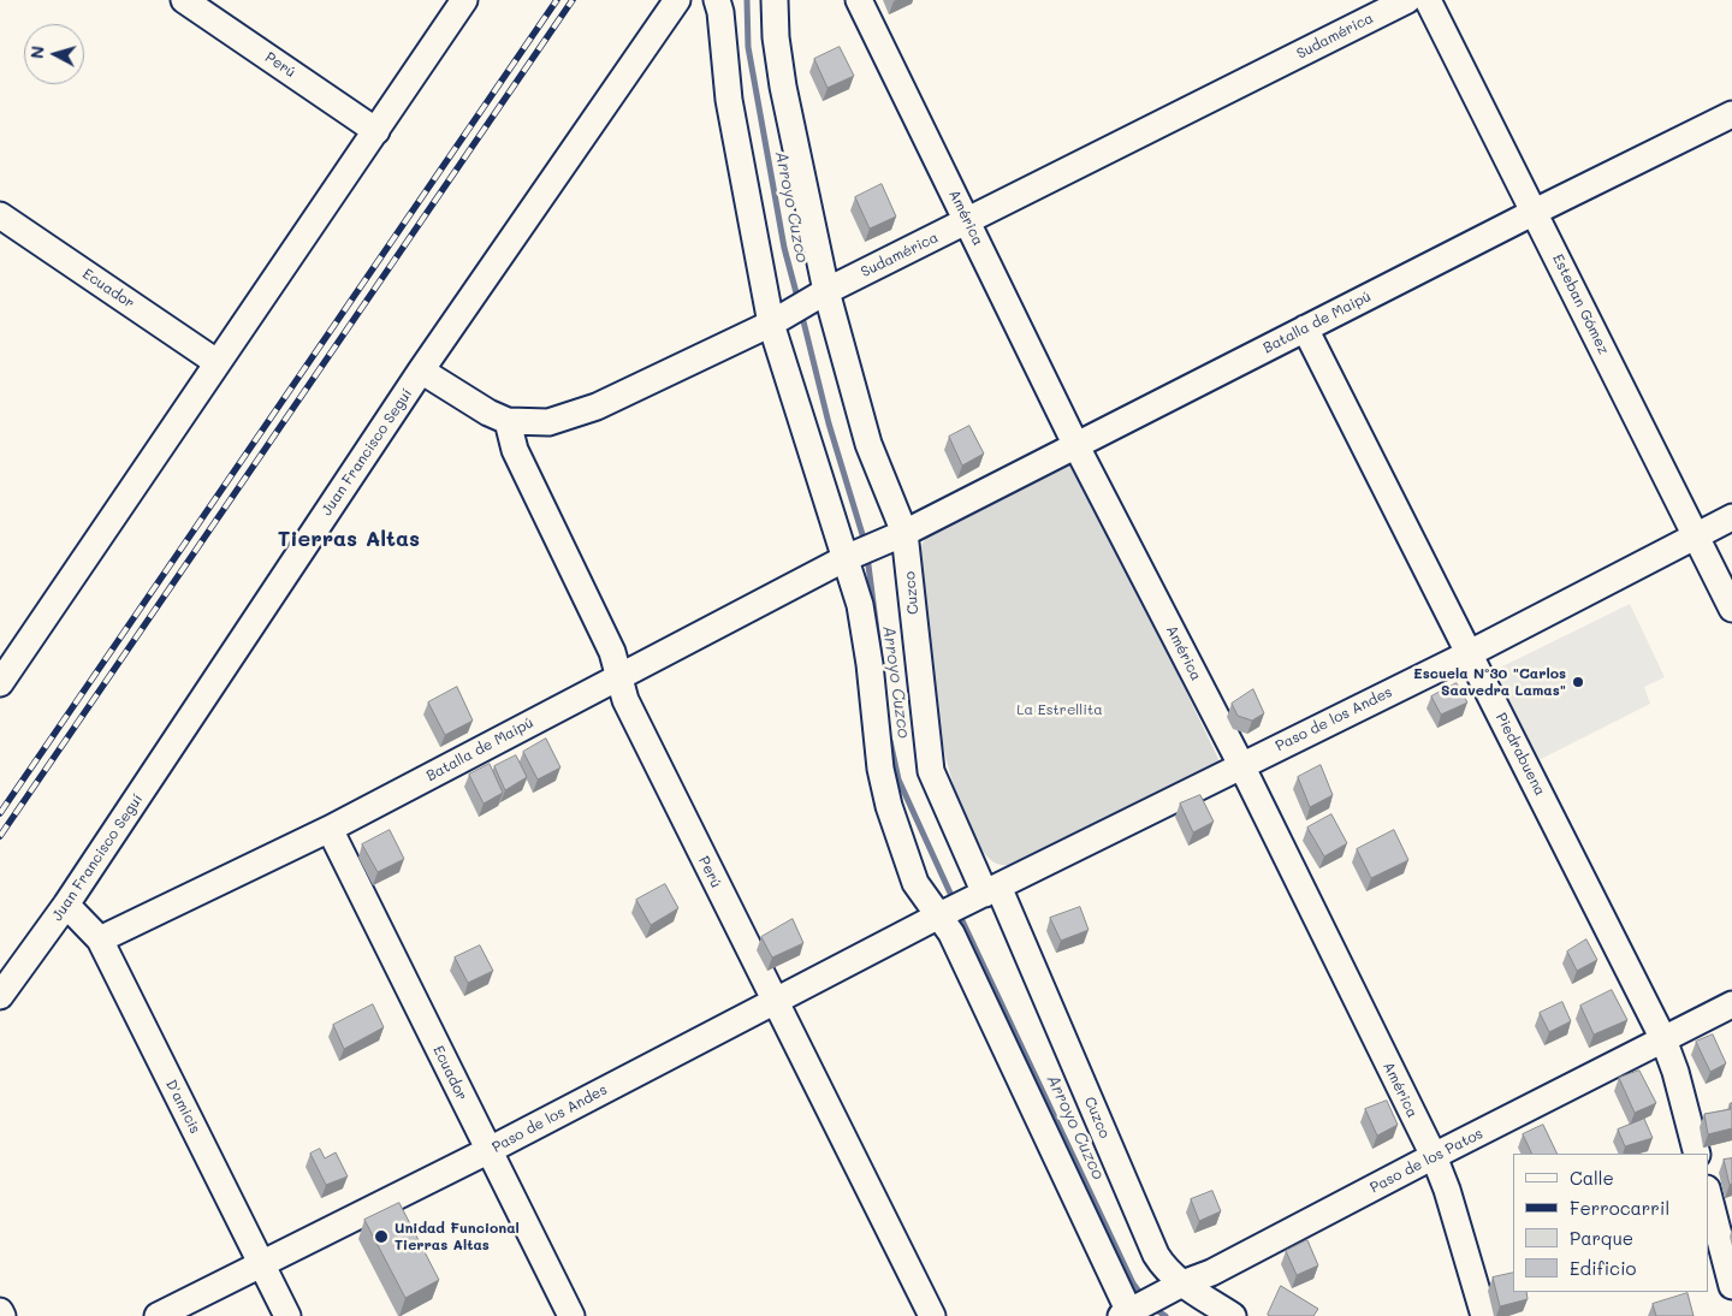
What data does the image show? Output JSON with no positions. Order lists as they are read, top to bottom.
{
  "streets": {
    "street": [
      "Sudamérica",
      "Perú",
      "América",
      "Ecuador",
      "Esteban Gómez",
      "Batalla de Maipú",
      "Juan Francisco Seguí",
      "Cuzco",
      "Paso de los Andes",
      "Piedrabuena",
      "D'amicis",
      "Paso de los Patos"
    ]
  },
  "crossings": [
    ["Sudamérica", "Perú"],
    ["Sudamérica", "América"],
    ["Sudamérica", "Juan Francisco Seguí"],
    ["Sudamérica", "Cuzco"],
    ["Perú", "Batalla de Maipú"],
    ["Perú", "Paso de los Andes"],
    ["América", "Batalla de Maipú"],
    ["América", "Paso de los Andes"],
    ["América", "Paso de los Patos"],
    ["Ecuador", "Batalla de Maipú"],
    ["Ecuador", "Paso de los Andes"],
    ["Esteban Gómez", "Batalla de Maipú"],
    ["Esteban Gómez", "Paso de los Andes"],
    ["Batalla de Maipú", "Cuzco"],
    ["Batalla de Maipú", "Piedrabuena"],
    ["Batalla de Maipú", "D'amicis"],
    ["Juan Francisco Seguí", "D'amicis"],
    ["Cuzco", "Paso de los Andes"],
    ["Cuzco", "Paso de los Patos"],
    ["Paso de los Andes", "Piedrabuena"],
    ["Paso de los Andes", "D'amicis"],
    ["Piedrabuena", "Paso de los Patos"]
  ],
  "districts": ["Tierras Altas"],
  "water": ["Arroyo Cuzco"],
  "parks": ["La Estrellita"],
  "places": ["Escuela Nº30 \"Carlos Saavedra Lamas\"", "Unidad Funcional Tierras Altas"],
  "legend": [
    "Calle",
    "Ferrocarril",
    "Parque",
    "Edificio"
  ],
  "north": "left"
}
